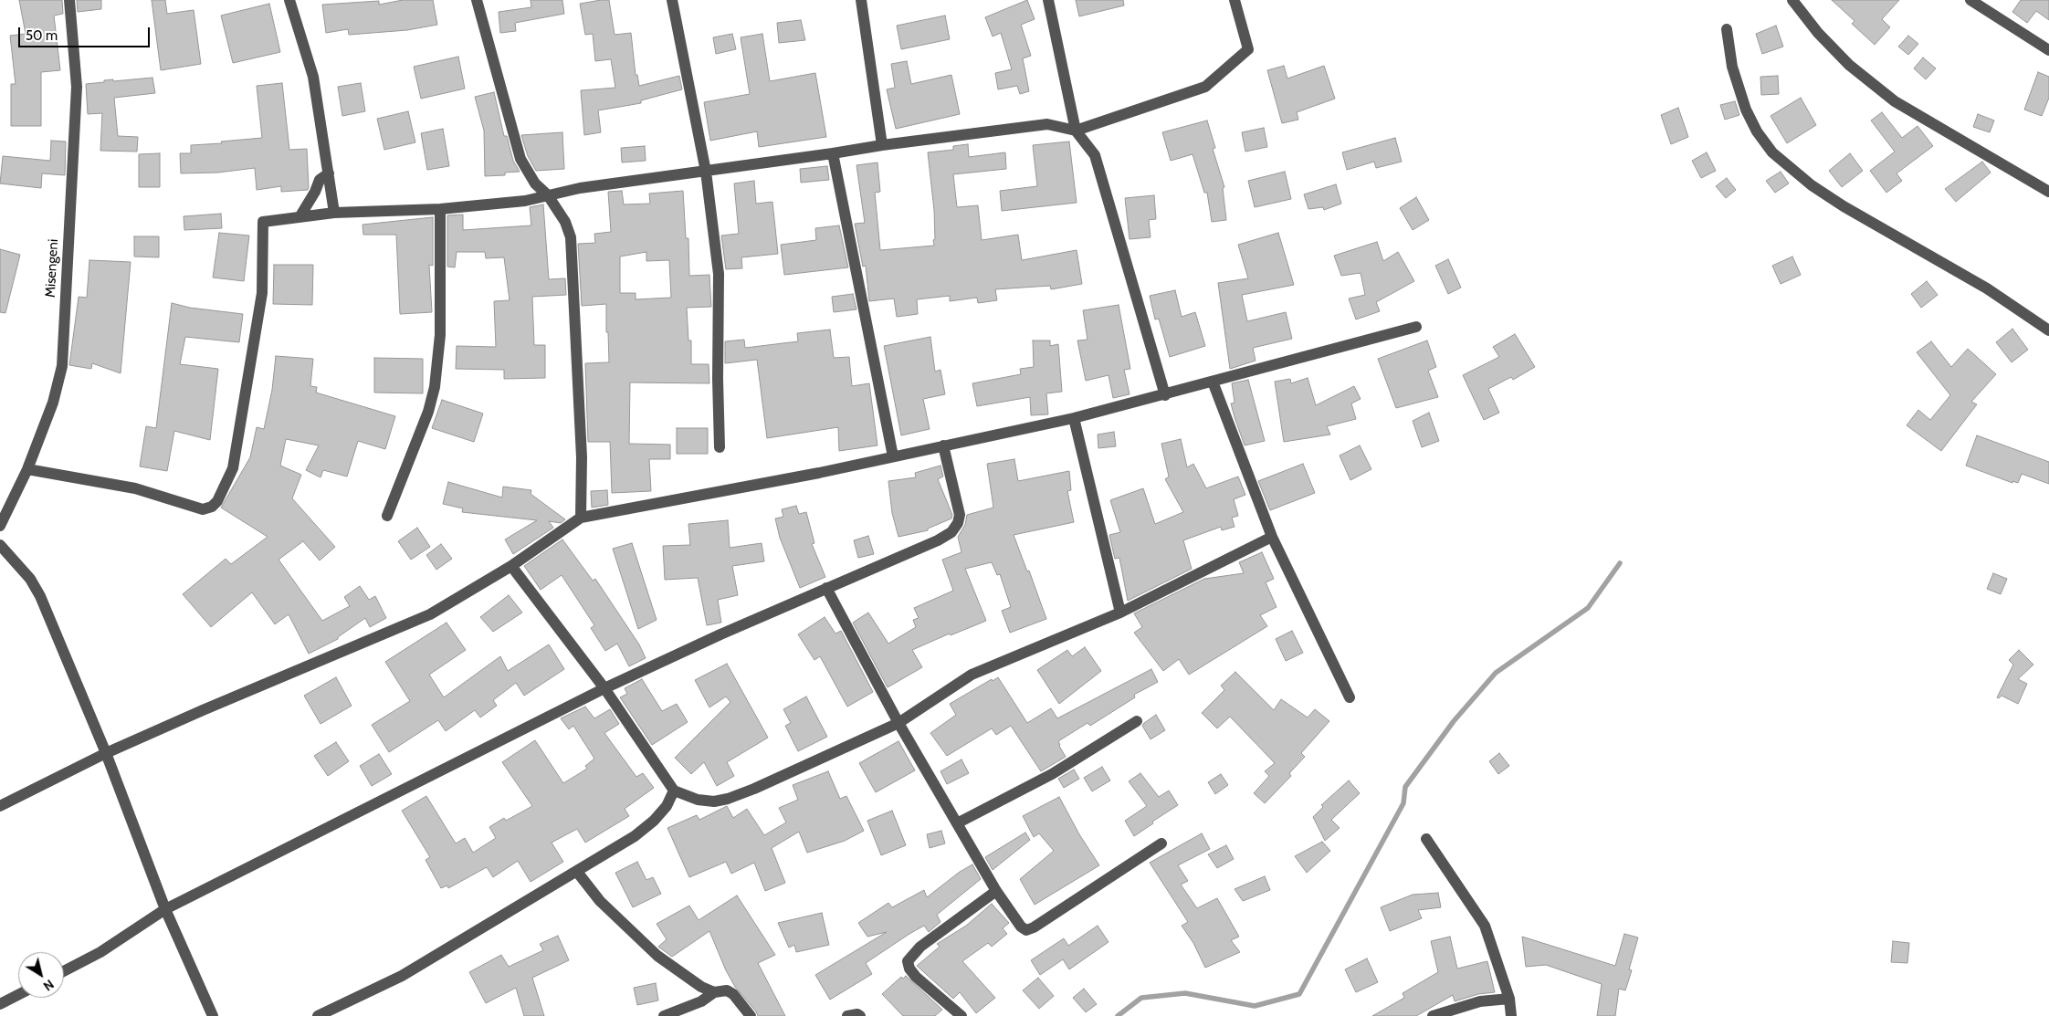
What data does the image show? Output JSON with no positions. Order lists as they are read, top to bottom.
{
  "streets": {
    "street": ["Misengeni"]
  },
  "scale_bar": "50 m",
  "north": "bottom right"
}
